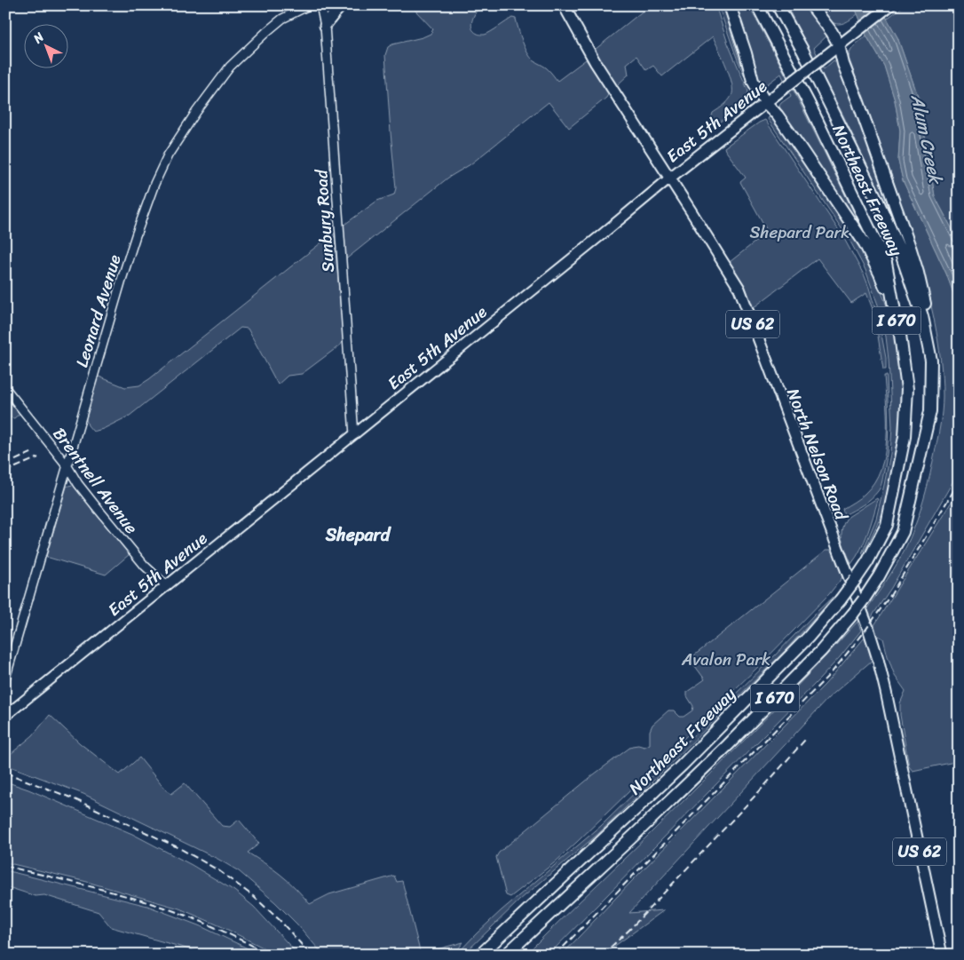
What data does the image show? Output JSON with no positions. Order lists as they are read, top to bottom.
{
  "streets": {
    "highway": ["Northeast Freeway", "I 670"],
    "main road": ["East 5th Avenue", "US 62", "North Nelson Road"],
    "street": ["Sunbury Road", "Leonard Avenue", "Brentnell Avenue"]
  },
  "crossings": [
    ["East 5th Avenue", "Sunbury Road"],
    ["East 5th Avenue", "North Nelson Road"],
    ["East 5th Avenue", "Brentnell Avenue"],
    ["Leonard Avenue", "Brentnell Avenue"]
  ],
  "districts": ["Shepard"],
  "water": ["Alum Creek"],
  "parks": ["Shepard Park", "Avalon Park"],
  "north": "top left"
}
